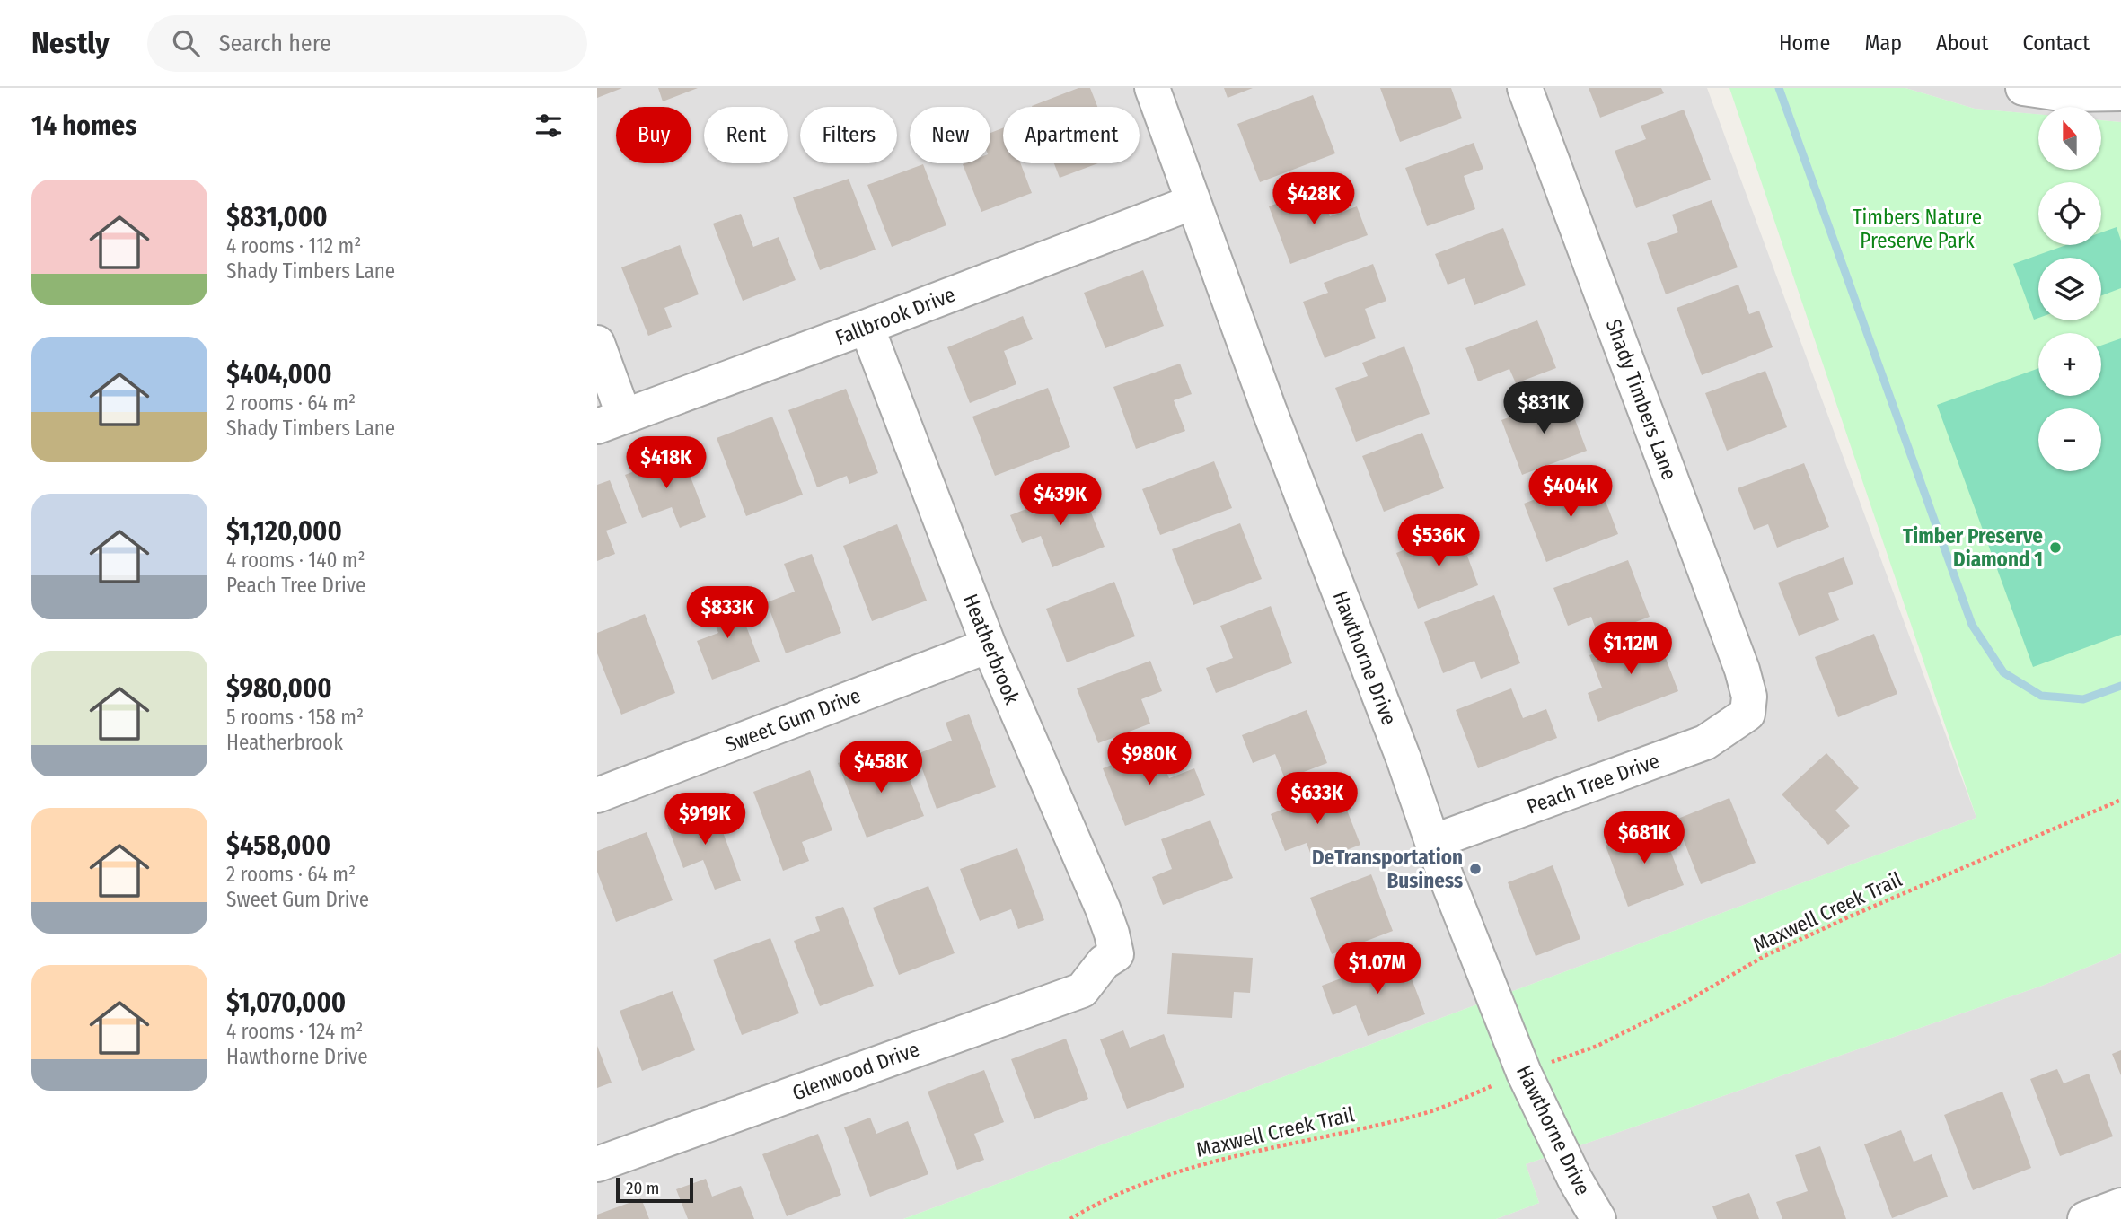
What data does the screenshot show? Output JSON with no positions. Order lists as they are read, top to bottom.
{
  "streets": {
    "street": [
      "Fallbrook Drive",
      "Shady Timbers Lane",
      "Heatherbrook",
      "Hawthorne Drive",
      "Sweet Gum Drive",
      "Peach Tree Drive",
      "Glenwood Drive"
    ],
    "path": ["Maxwell Creek Trail"]
  },
  "crossings": [
    ["Fallbrook Drive", "Heatherbrook"],
    ["Fallbrook Drive", "Hawthorne Drive"],
    ["Shady Timbers Lane", "Peach Tree Drive"],
    ["Heatherbrook", "Sweet Gum Drive"],
    ["Heatherbrook", "Glenwood Drive"],
    ["Hawthorne Drive", "Peach Tree Drive"]
  ],
  "parks": ["Timbers Nature Preserve Park"],
  "places": ["Timber Preserve Diamond 1", "DeTransportation Business"],
  "scale_bar": "20 m",
  "north": "top",
  "page": {
    "header": "Nestly",
    "search": "Search here",
    "nav": [
      "Home",
      "Map",
      "About",
      "Contact"
    ],
    "heading": "14 homes",
    "map_buttons": ["+", "−"],
    "chip": [
      "Buy",
      "Rent",
      "Filters",
      "New",
      "Apartment"
    ],
    "list": [
      {
        "name": "$831,000",
        "note": "4 rooms · 112 m² · Shady Timbers Lane"
      },
      {
        "name": "$404,000",
        "note": "2 rooms · 64 m² · Shady Timbers Lane"
      },
      {
        "name": "$1,120,000",
        "note": "4 rooms · 140 m² · Peach Tree Drive"
      },
      {
        "name": "$980,000",
        "note": "5 rooms · 158 m² · Heatherbrook"
      },
      {
        "name": "$458,000",
        "note": "2 rooms · 64 m² · Sweet Gum Drive"
      },
      {
        "name": "$1,070,000",
        "note": "4 rooms · 124 m² · Hawthorne Drive"
      }
    ],
    "price": [
      "$428K",
      "$831K",
      "$418K",
      "$404K",
      "$439K",
      "$536K",
      "$833K",
      "$1.12M",
      "$980K",
      "$458K",
      "$633K",
      "$919K",
      "$681K",
      "$1.07M"
    ],
    "scale": "20 m"
  }
}
